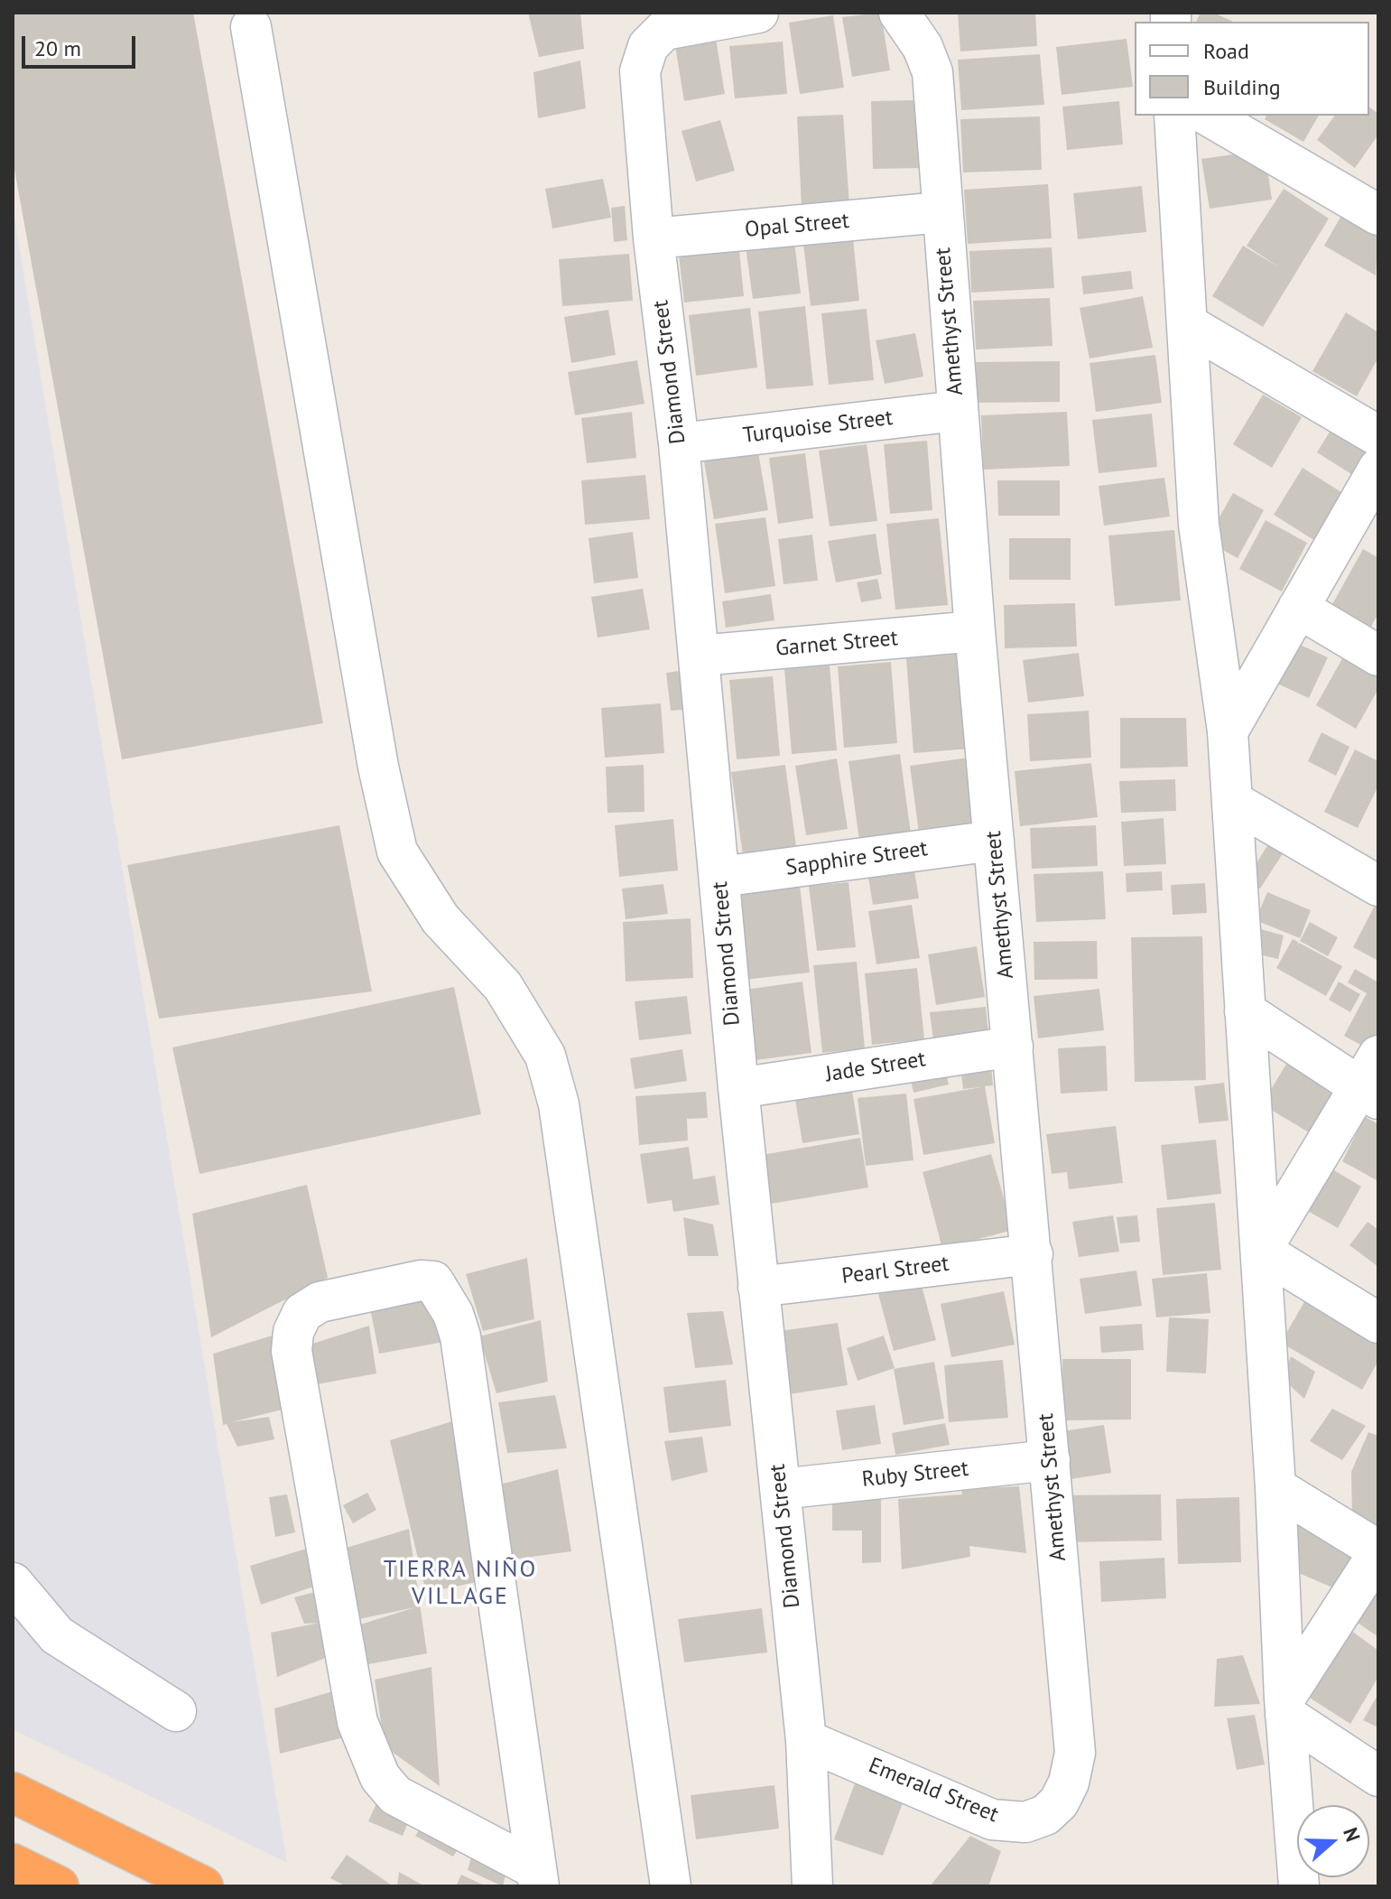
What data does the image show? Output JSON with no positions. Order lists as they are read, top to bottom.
{
  "streets": {
    "street": [
      "Opal Street",
      "Amethyst Street",
      "Diamond Street",
      "Turquoise Street",
      "Garnet Street",
      "Sapphire Street",
      "Jade Street",
      "Pearl Street",
      "Ruby Street",
      "Emerald Street"
    ]
  },
  "crossings": [
    ["Opal Street", "Amethyst Street"],
    ["Opal Street", "Diamond Street"],
    ["Amethyst Street", "Turquoise Street"],
    ["Amethyst Street", "Garnet Street"],
    ["Amethyst Street", "Sapphire Street"],
    ["Amethyst Street", "Jade Street"],
    ["Amethyst Street", "Pearl Street"],
    ["Amethyst Street", "Ruby Street"],
    ["Amethyst Street", "Emerald Street"],
    ["Diamond Street", "Turquoise Street"],
    ["Diamond Street", "Garnet Street"],
    ["Diamond Street", "Sapphire Street"],
    ["Diamond Street", "Jade Street"],
    ["Diamond Street", "Pearl Street"],
    ["Diamond Street", "Ruby Street"],
    ["Diamond Street", "Emerald Street"]
  ],
  "districts": ["TIERRA NIÑO VILLAGE"],
  "legend": ["Road", "Building"],
  "scale_bar": "20 m",
  "north": "right"
}
